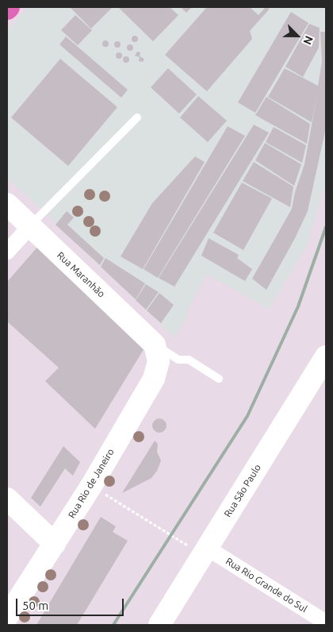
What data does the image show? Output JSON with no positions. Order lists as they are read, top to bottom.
{
  "streets": {
    "street": [
      "Rua Maranhão",
      "Rua Rio de Janeiro",
      "Rua São Paulo",
      "Rua Rio Grande do Sul"
    ]
  },
  "crossings": [
    ["Rua Maranhão", "Rua Rio de Janeiro"],
    ["Rua São Paulo", "Rua Rio Grande do Sul"]
  ],
  "scale_bar": "50 m",
  "north": "bottom right"
}
